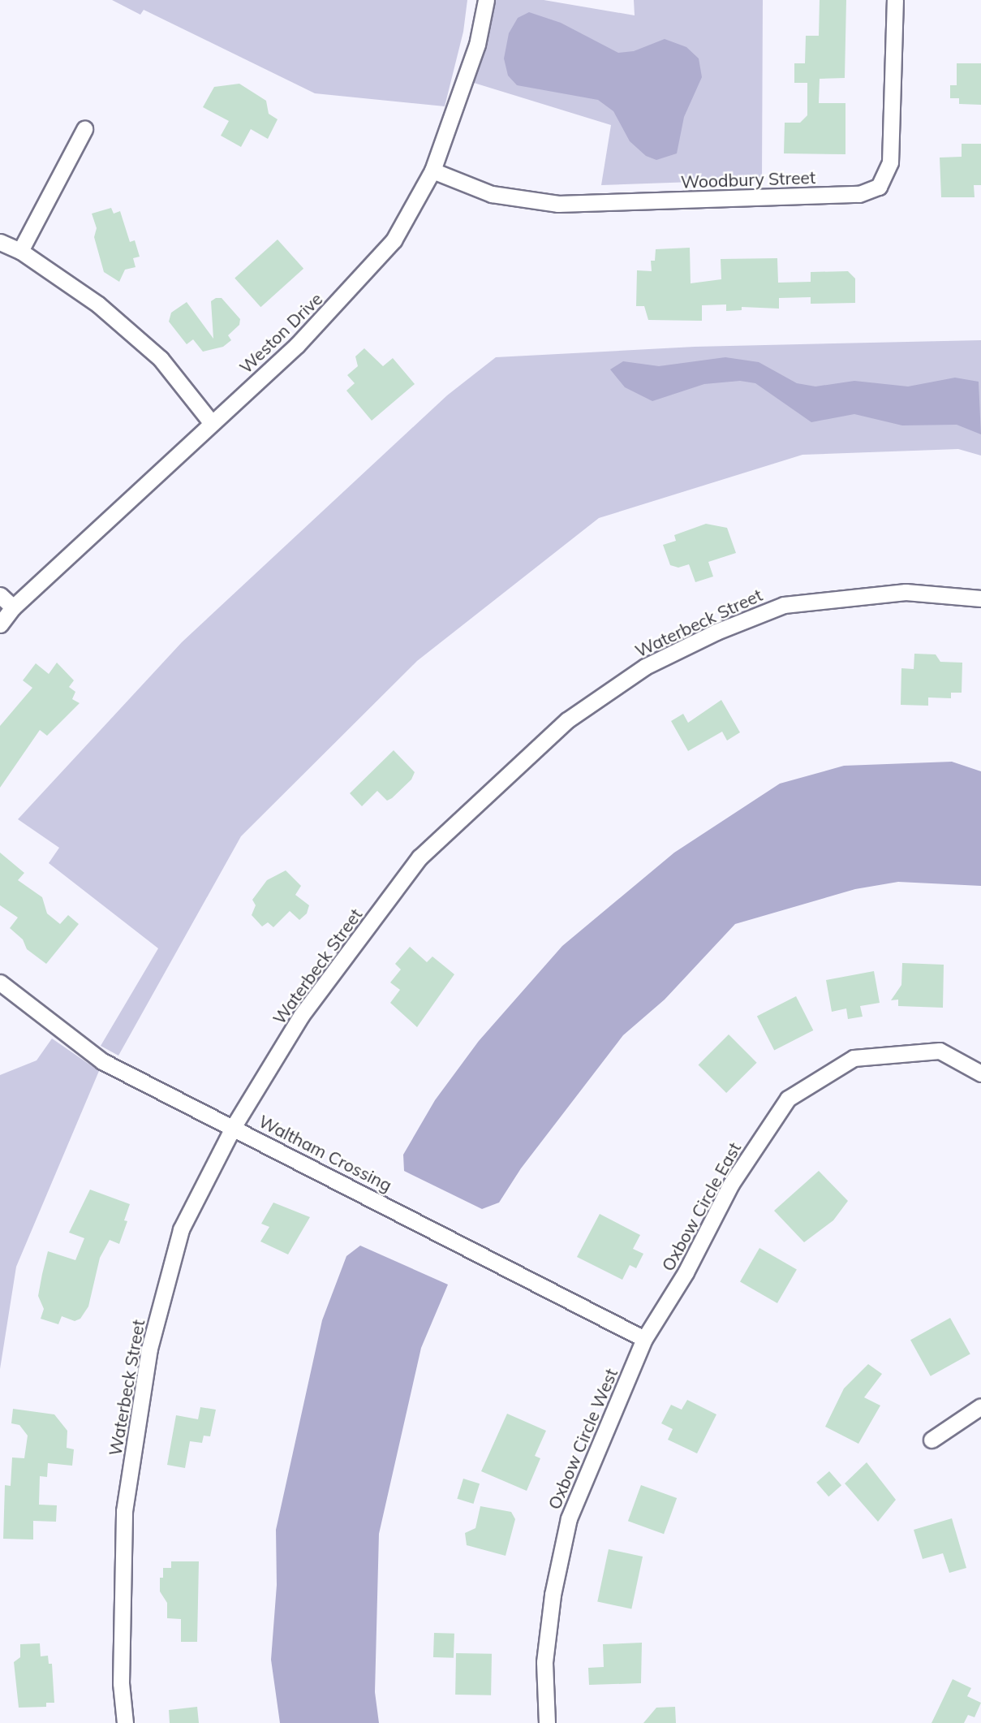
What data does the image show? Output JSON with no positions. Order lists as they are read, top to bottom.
{
  "streets": {
    "street": [
      "Woodbury Street",
      "Weston Drive",
      "Waterbeck Street",
      "Waltham Crossing",
      "Oxbow Circle East",
      "Oxbow Circle West"
    ]
  },
  "crossings": [
    ["Woodbury Street", "Weston Drive"],
    ["Waterbeck Street", "Waltham Crossing"],
    ["Waltham Crossing", "Oxbow Circle East"],
    ["Waltham Crossing", "Oxbow Circle West"],
    ["Oxbow Circle East", "Oxbow Circle West"]
  ]
}
